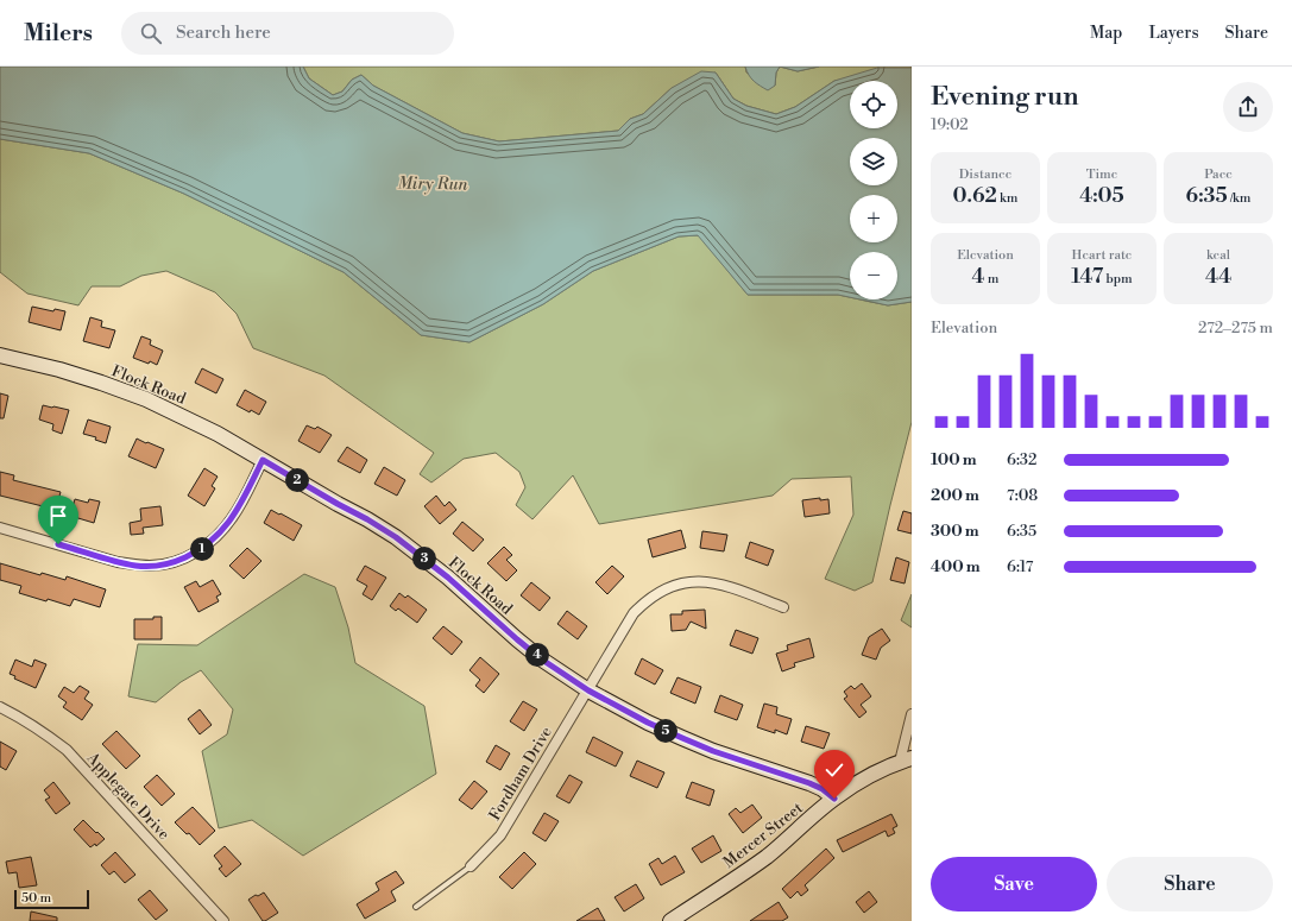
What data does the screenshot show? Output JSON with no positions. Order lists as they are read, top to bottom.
{
  "streets": {
    "street": [
      "Flock Road",
      "Fordham Drive",
      "Applegate Drive",
      "Mercer Street"
    ]
  },
  "crossings": [
    ["Flock Road", "Fordham Drive"],
    ["Flock Road", "Mercer Street"]
  ],
  "water": ["Miry Run"],
  "scale_bar": "50 m",
  "page": {
    "header": "Milers",
    "search": "Search here",
    "nav": ["Map", "Layers", "Share"],
    "heading": ["Evening run", "19:02"],
    "map_buttons": ["+", "−"],
    "stats": [
      ["Distance", "0.62 km"],
      ["Time", "4:05"],
      ["Pace", "6:35 /km"],
      ["Elevation", "4 m"],
      ["Heart rate", "147 bpm"],
      ["kcal", "44"]
    ],
    "chart": ["Elevation", "272–275 m"],
    "list": [
      {
        "name": "100 m",
        "note": "6:32"
      },
      {
        "name": "200 m",
        "note": "7:08"
      },
      {
        "name": "300 m",
        "note": "6:35"
      },
      {
        "name": "400 m",
        "note": "6:17"
      }
    ],
    "pins": [
      "2",
      "1",
      "3",
      "4",
      "5"
    ],
    "buttons": ["Save", "Share"],
    "scale": "50 m"
  }
}
